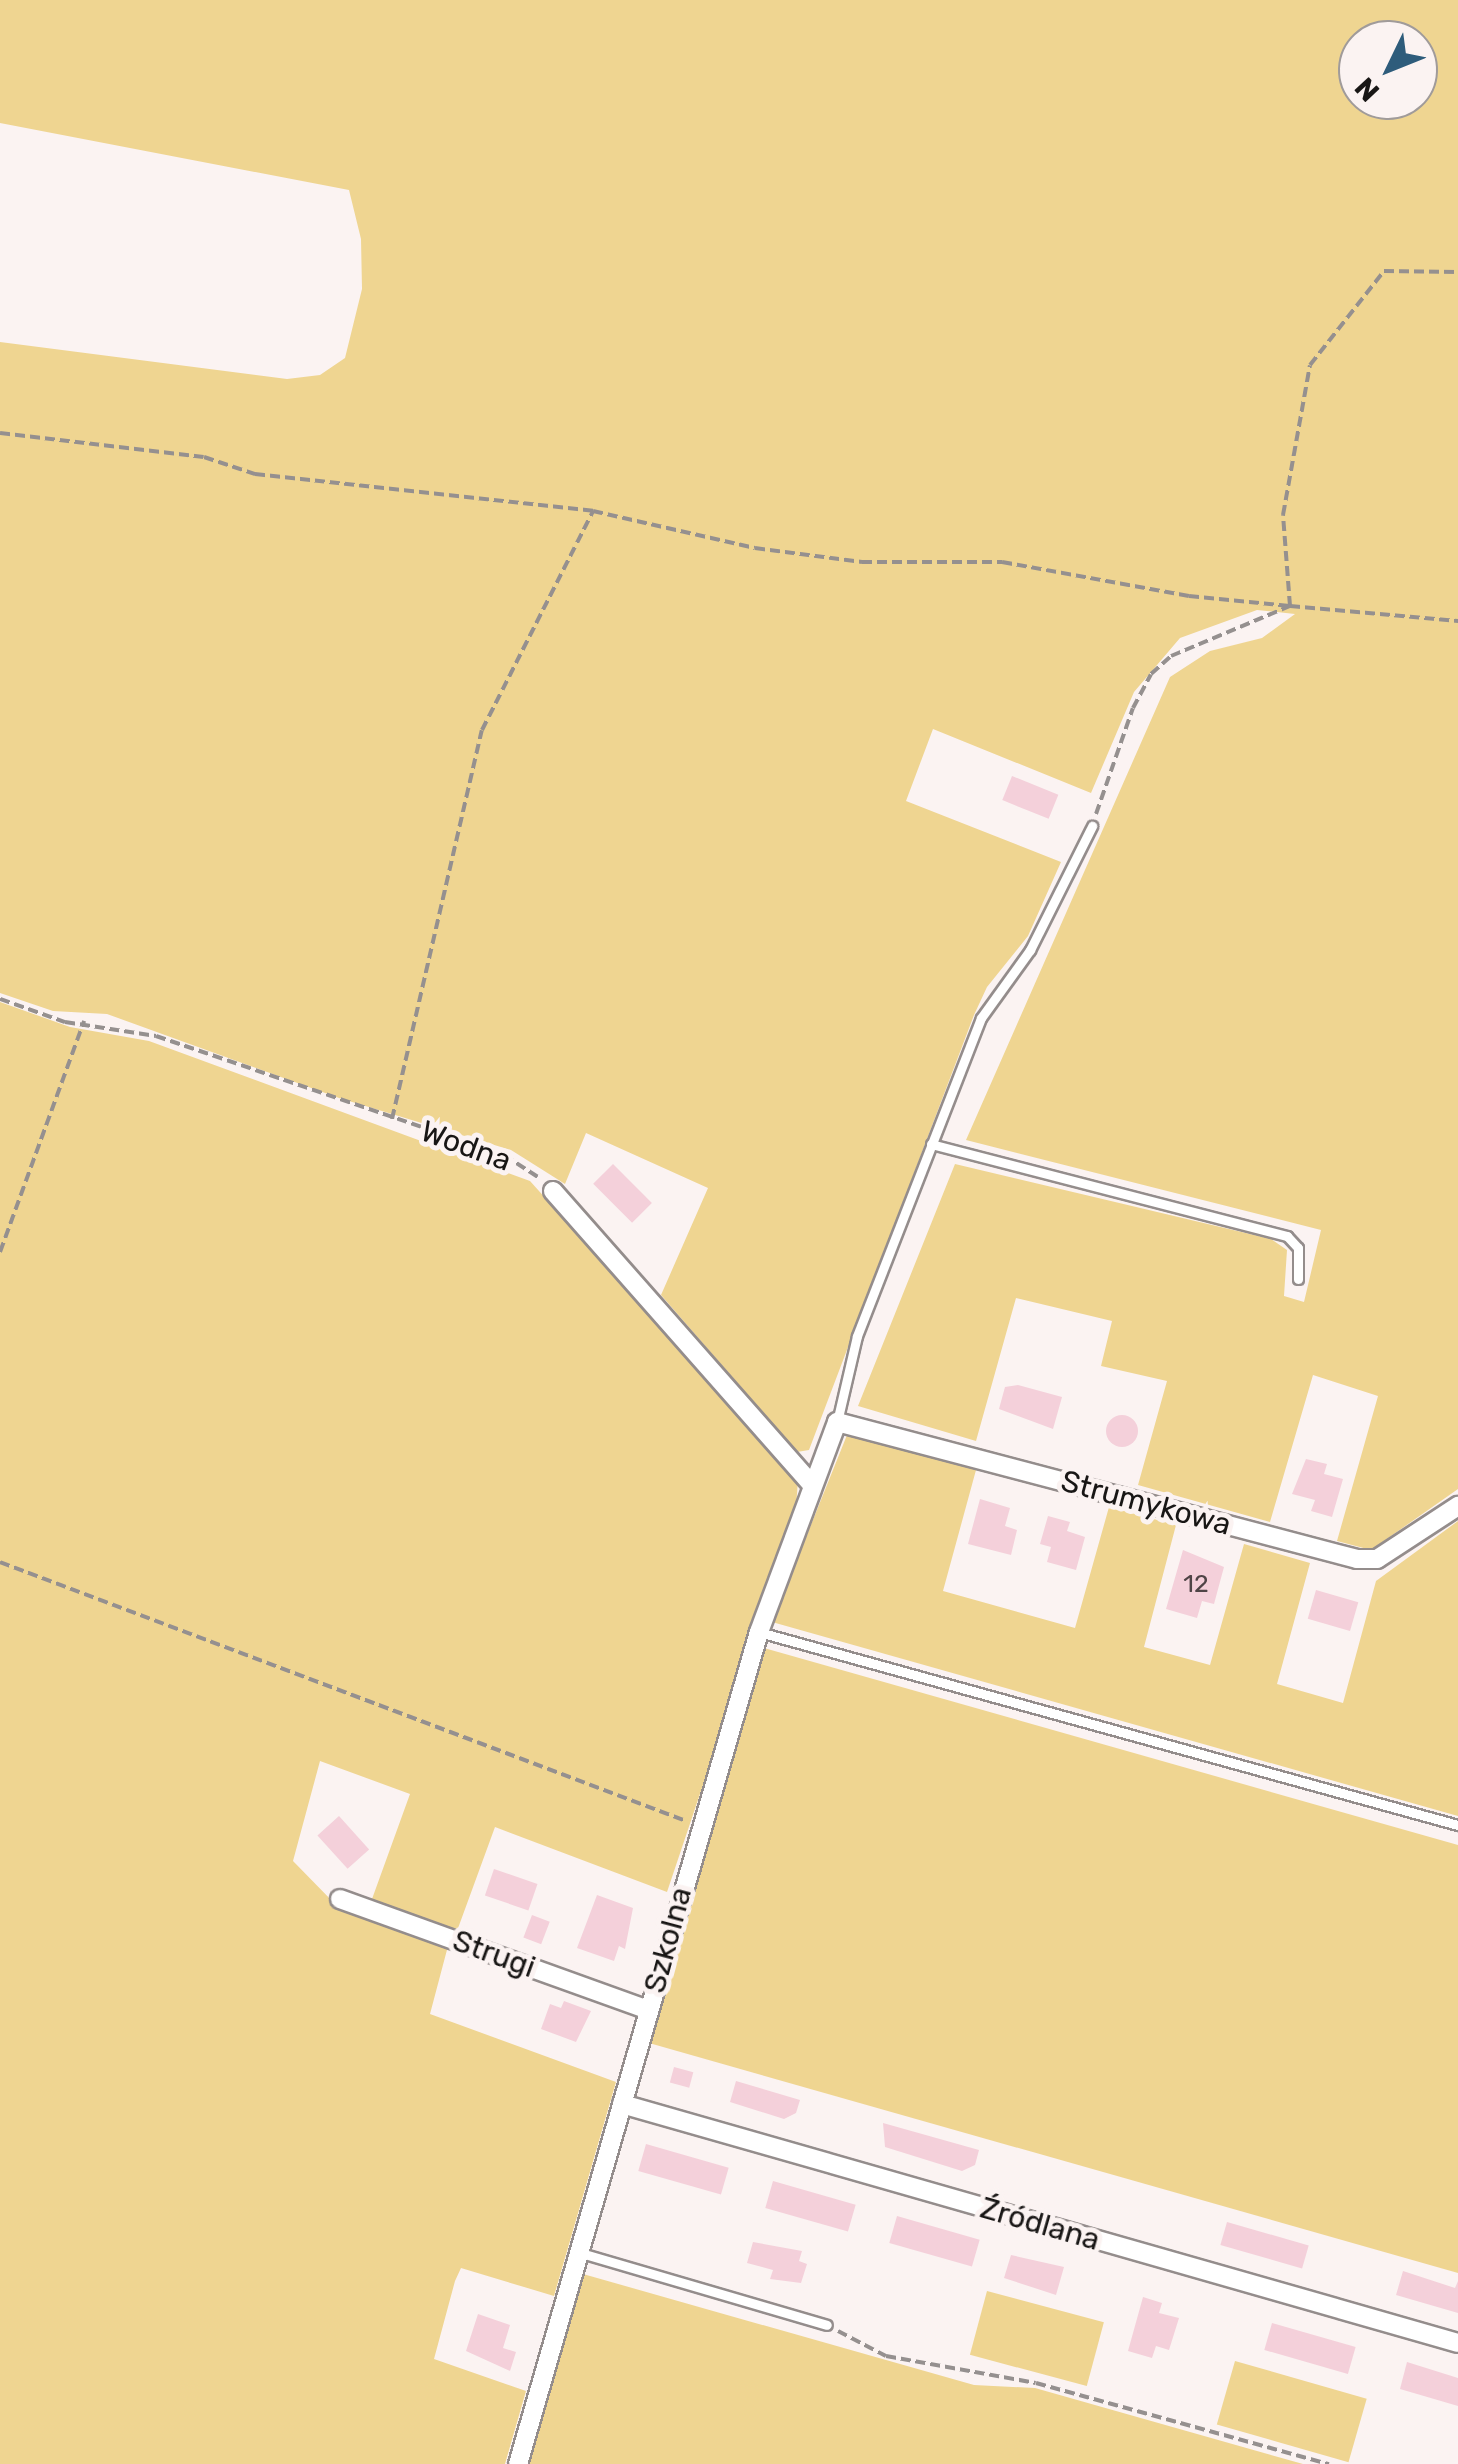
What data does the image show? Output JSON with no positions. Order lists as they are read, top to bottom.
{
  "streets": {
    "street": [
      "Strumykowa",
      "Szkolna",
      "Strugi",
      "Źródlana"
    ],
    "path": ["Wodna"]
  },
  "crossings": [
    ["Strumykowa", "Szkolna"],
    ["Szkolna", "Strugi"],
    ["Szkolna", "Źródlana"]
  ],
  "house_numbers": ["12"],
  "north": "bottom left"
}
